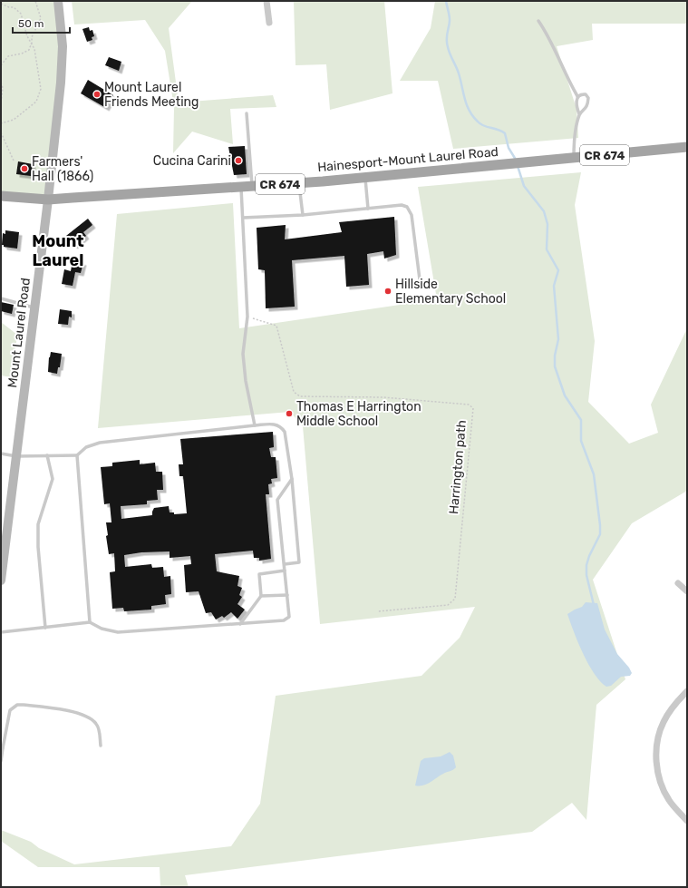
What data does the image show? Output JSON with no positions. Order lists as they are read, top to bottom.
{
  "streets": {
    "main road": ["CR 674", "Hainesport-Mount Laurel Road", "Mount Laurel Road"],
    "path": ["Harrington path"]
  },
  "crossings": [
    ["Hainesport-Mount Laurel Road", "Mount Laurel Road"]
  ],
  "districts": ["Mount Laurel"],
  "places": [
    "Mount Laurel Friends Meeting",
    "Cucina Carini",
    "Farmers' Hall (1866)",
    "Hillside Elementary School",
    "Thomas E Harrington Middle School"
  ],
  "scale_bar": "50 m"
}
